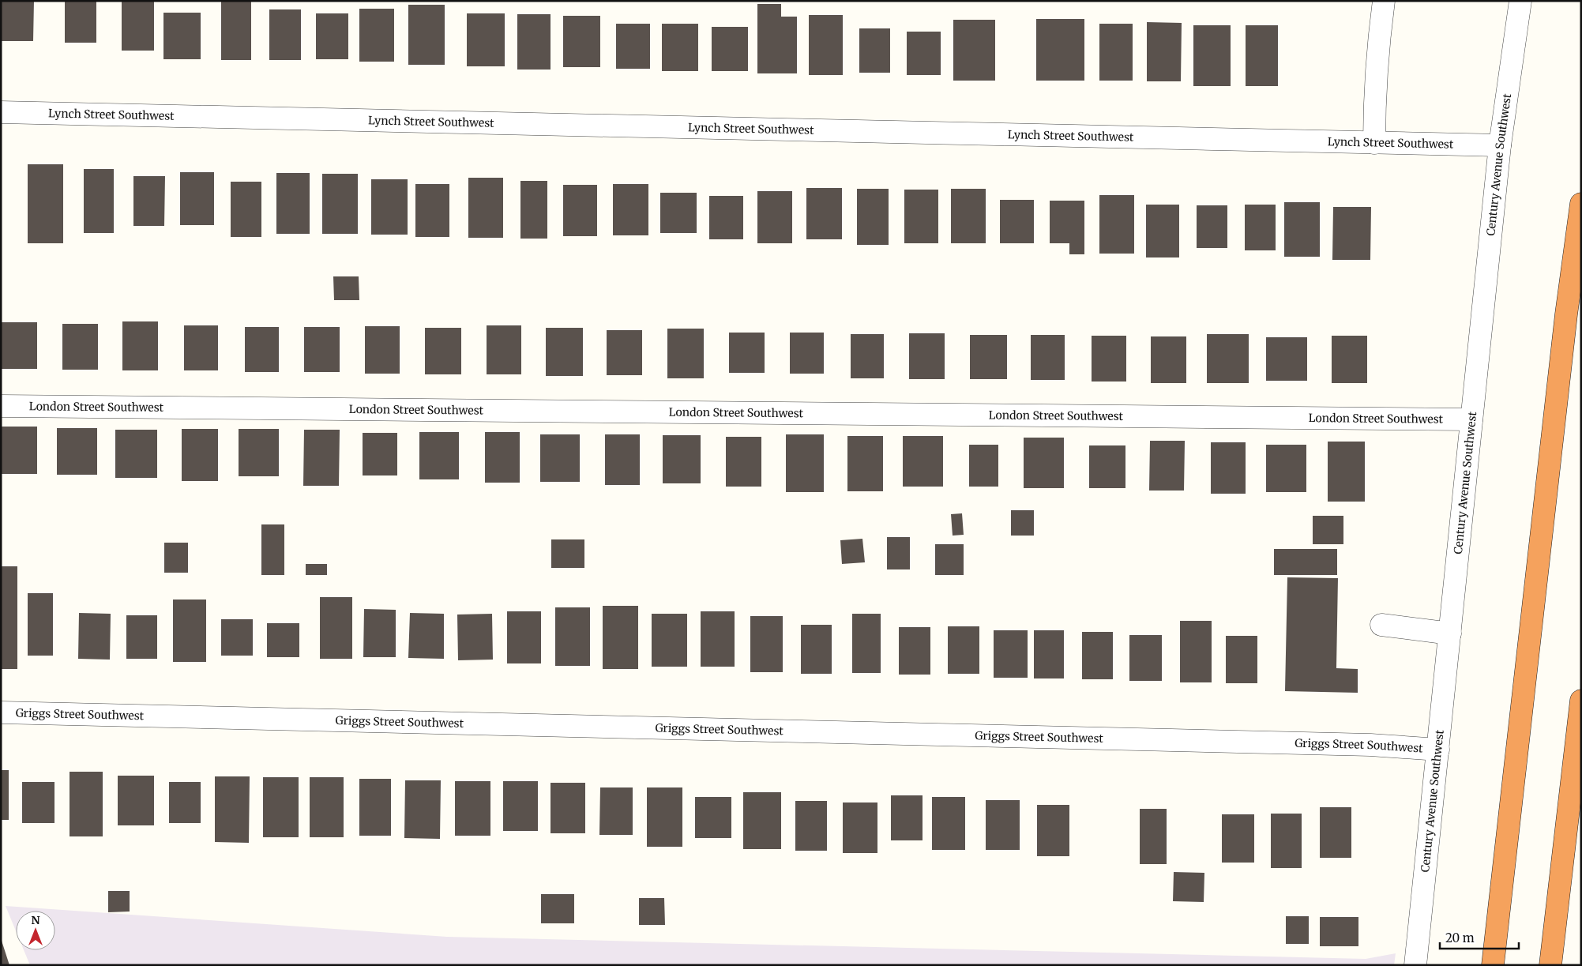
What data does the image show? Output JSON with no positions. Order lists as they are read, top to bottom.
{
  "streets": {
    "street": [
      "Lynch Street Southwest",
      "Century Avenue Southwest",
      "London Street Southwest",
      "Griggs Street Southwest"
    ]
  },
  "crossings": [
    ["Lynch Street Southwest", "Century Avenue Southwest"],
    ["Century Avenue Southwest", "London Street Southwest"],
    ["Century Avenue Southwest", "Griggs Street Southwest"]
  ],
  "scale_bar": "20 m",
  "north": "top"
}
